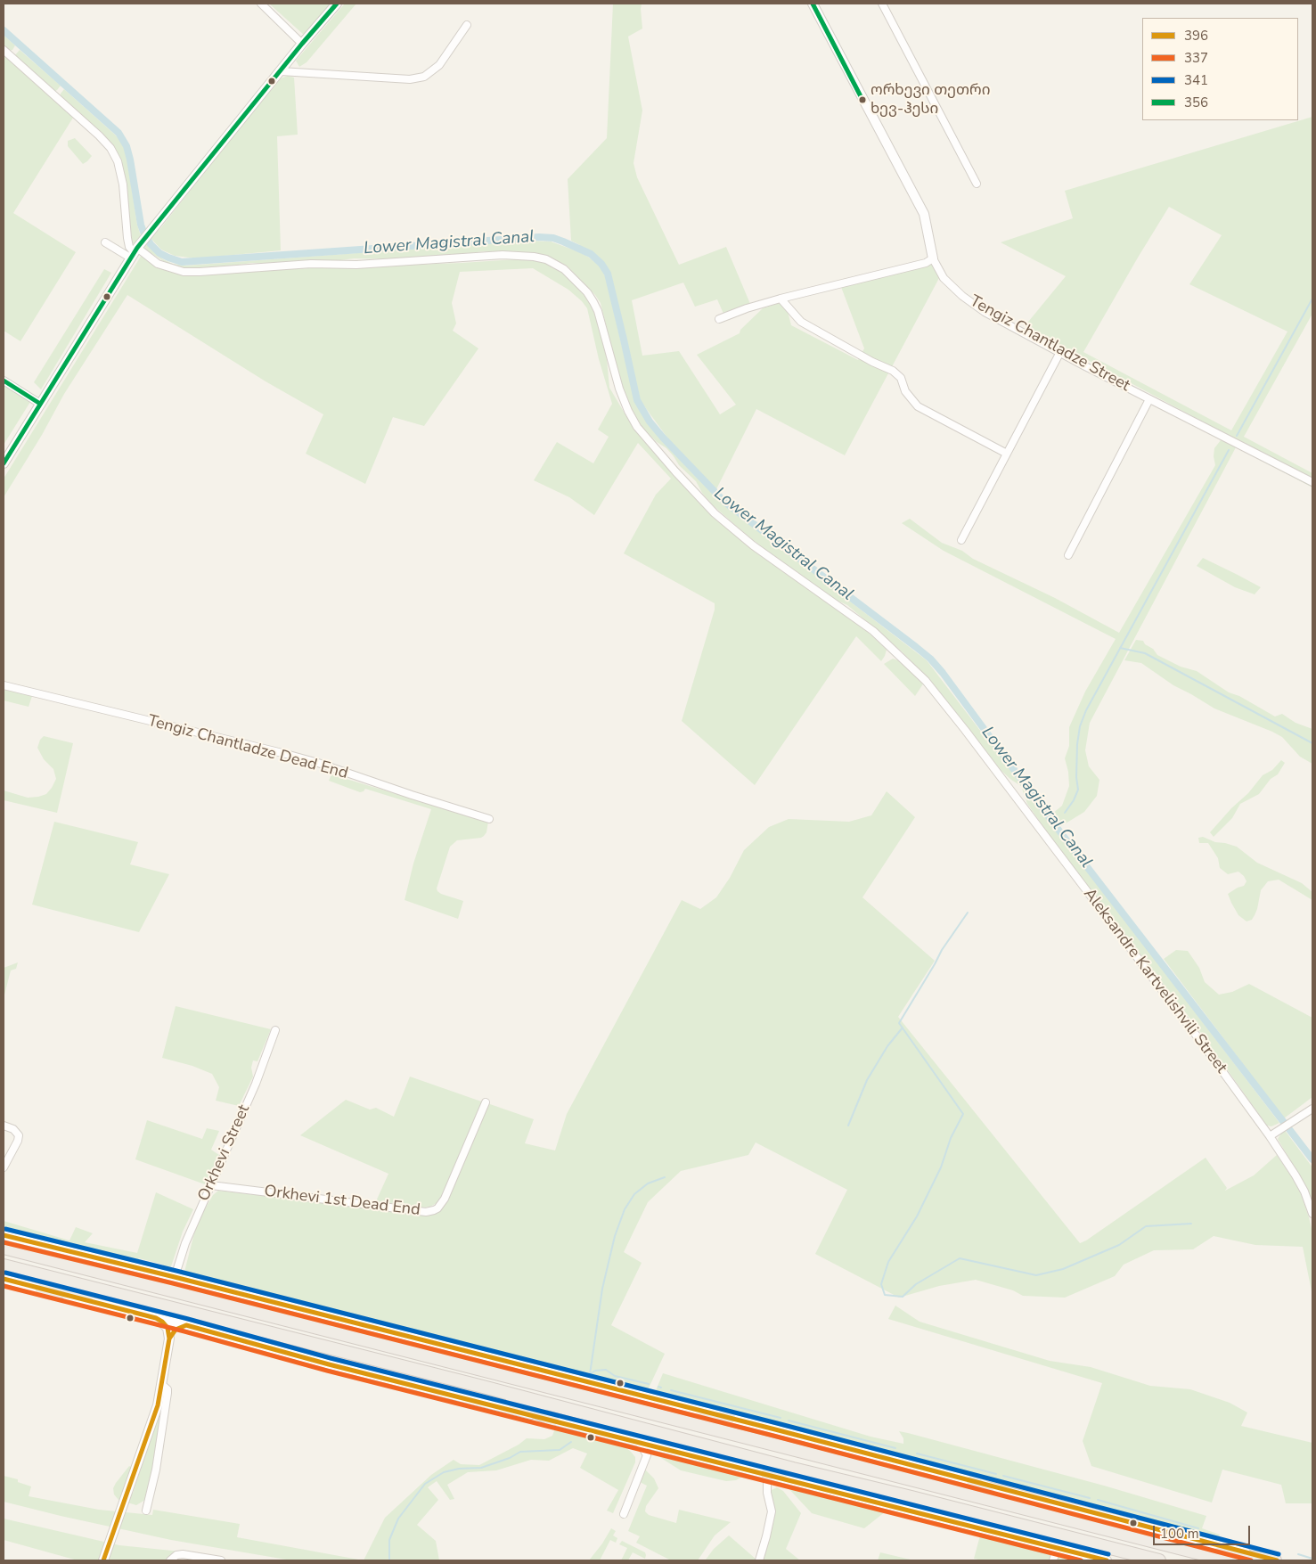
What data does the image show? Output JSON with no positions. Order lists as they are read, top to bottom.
{
  "streets": {
    "street": [
      "Tengiz Chantladze Street",
      "Tengiz Chantladze Dead End",
      "Aleksandre Kartvelishvili Street",
      "Orkhevi Street",
      "Orkhevi 1st Dead End"
    ]
  },
  "crossings": [
    ["Orkhevi Street", "Orkhevi 1st Dead End"]
  ],
  "water": ["Lower Magistral Canal"],
  "places": ["ორხევი თეთრი ხევ-ჰესი"],
  "lines": [
    "transit line 356",
    "transit line 341",
    "transit line 396",
    "transit line 337"
  ],
  "legend": [
    "396",
    "337",
    "341",
    "356"
  ],
  "scale_bar": "100 m"
}
